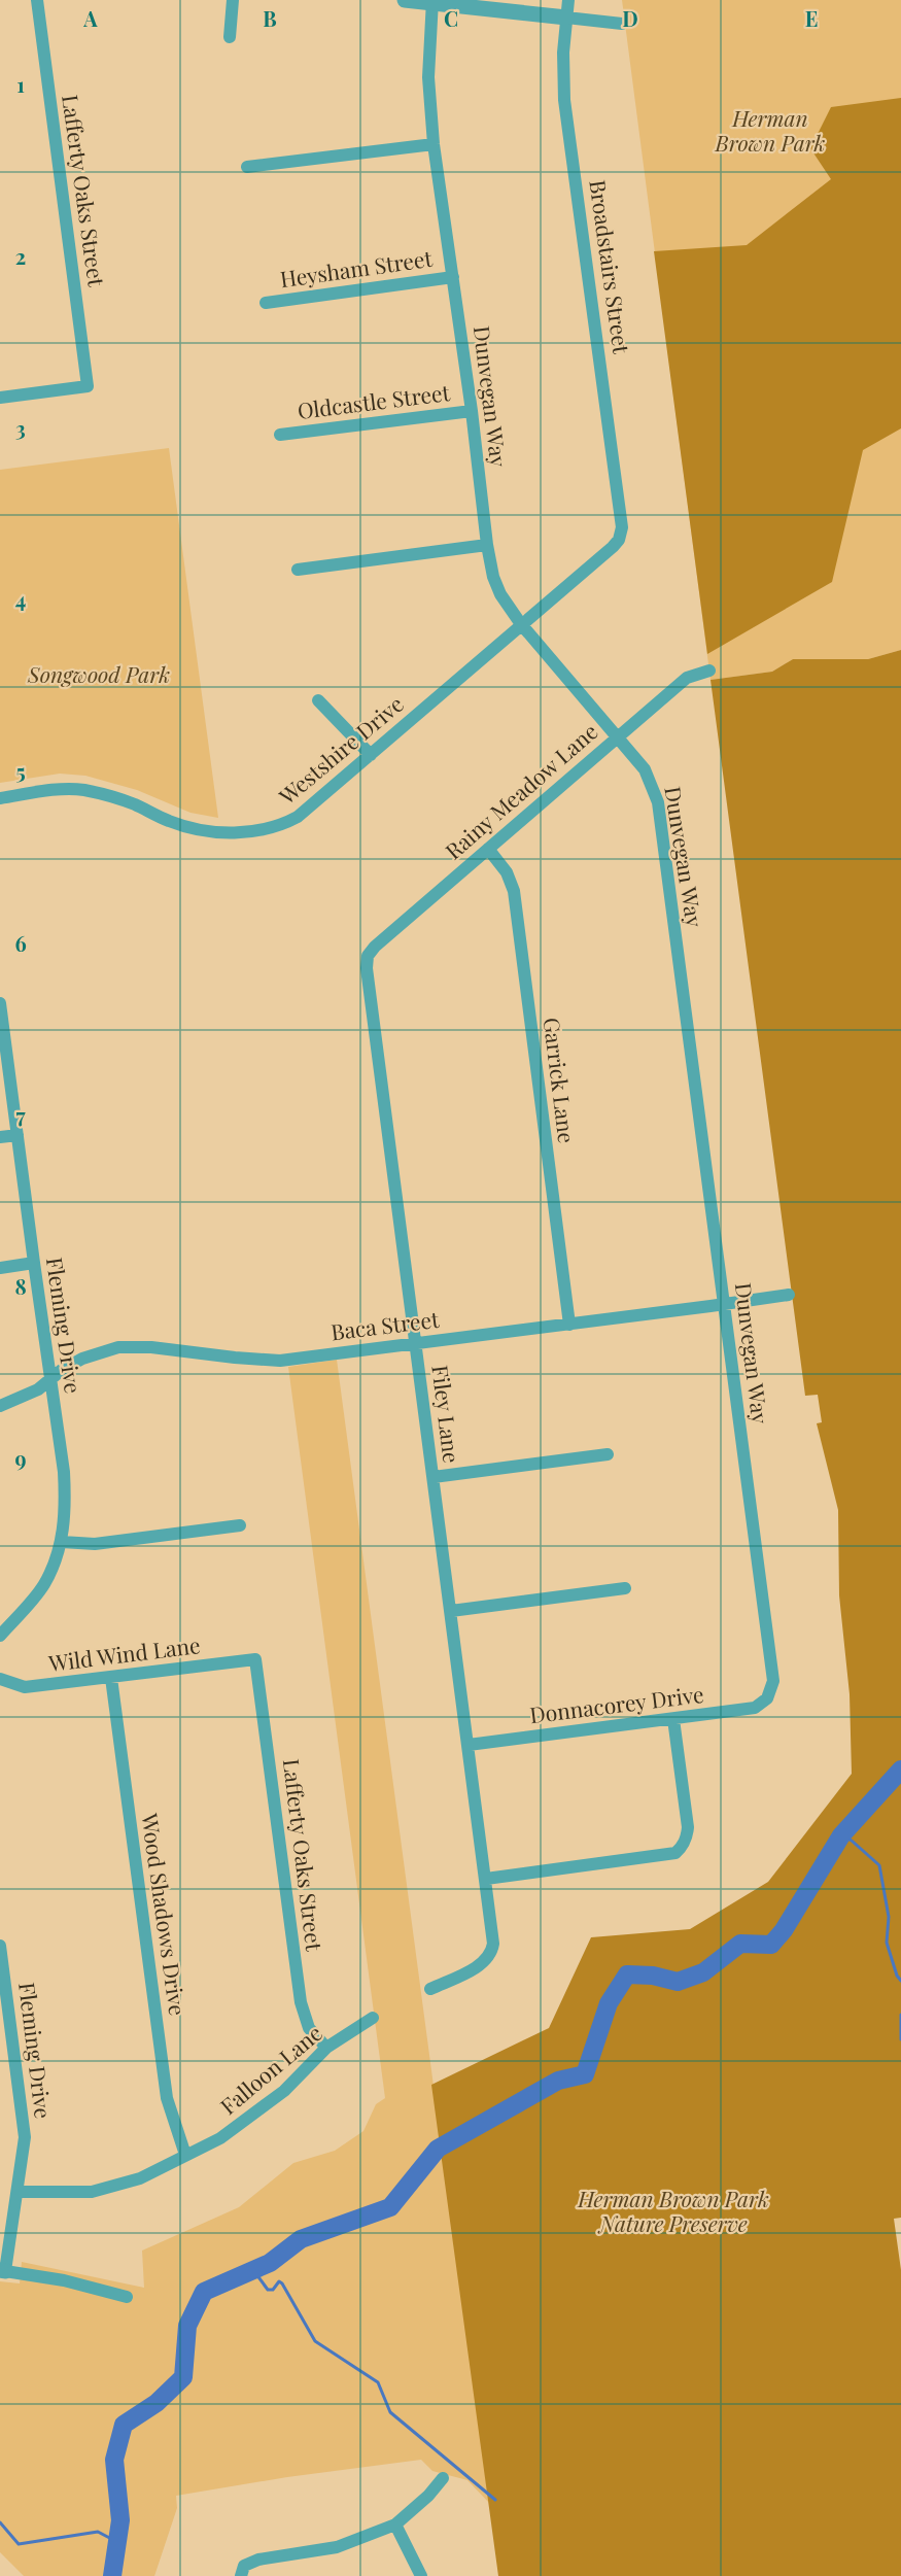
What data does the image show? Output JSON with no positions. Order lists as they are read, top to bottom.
{
  "streets": {
    "street": [
      "Lafferty Oaks Street",
      "Broadstairs Street",
      "Heysham Street",
      "Dunvegan Way",
      "Oldcastle Street",
      "Westshire Drive",
      "Rainy Meadow Lane",
      "Garrick Lane",
      "Fleming Drive",
      "Baca Street",
      "Filey Lane",
      "Wild Wind Lane",
      "Donnacorey Drive",
      "Wood Shadows Drive",
      "Falloon Lane"
    ]
  },
  "crossings": [
    ["Lafferty Oaks Street", "Wild Wind Lane"],
    ["Lafferty Oaks Street", "Falloon Lane"],
    ["Broadstairs Street", "Westshire Drive"],
    ["Heysham Street", "Dunvegan Way"],
    ["Dunvegan Way", "Oldcastle Street"],
    ["Dunvegan Way", "Westshire Drive"],
    ["Dunvegan Way", "Rainy Meadow Lane"],
    ["Dunvegan Way", "Baca Street"],
    ["Dunvegan Way", "Donnacorey Drive"],
    ["Rainy Meadow Lane", "Garrick Lane"],
    ["Rainy Meadow Lane", "Filey Lane"],
    ["Garrick Lane", "Baca Street"],
    ["Fleming Drive", "Baca Street"],
    ["Fleming Drive", "Falloon Lane"],
    ["Baca Street", "Filey Lane"],
    ["Filey Lane", "Donnacorey Drive"],
    ["Wild Wind Lane", "Wood Shadows Drive"],
    ["Wood Shadows Drive", "Falloon Lane"]
  ],
  "parks": ["Herman Brown Park", "Songwood Park", "Herman Brown Park Nature Preserve"],
  "grid": {
    "columns": [
      "A",
      "B",
      "C",
      "D",
      "E"
    ],
    "rows": [
      "1",
      "2",
      "3",
      "4",
      "5",
      "6",
      "7",
      "8",
      "9"
    ]
  }
}
